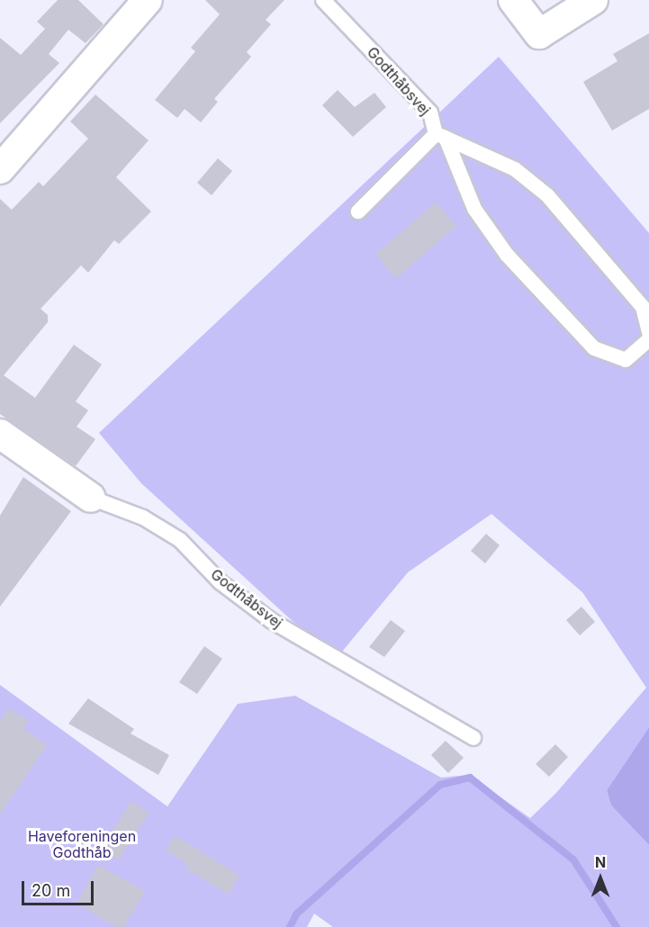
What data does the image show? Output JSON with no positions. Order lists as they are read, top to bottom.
{
  "streets": {
    "street": ["Godthåbsvej"]
  },
  "parks": ["Haveforeningen Godthåb"],
  "scale_bar": "20 m",
  "north": "top"
}
